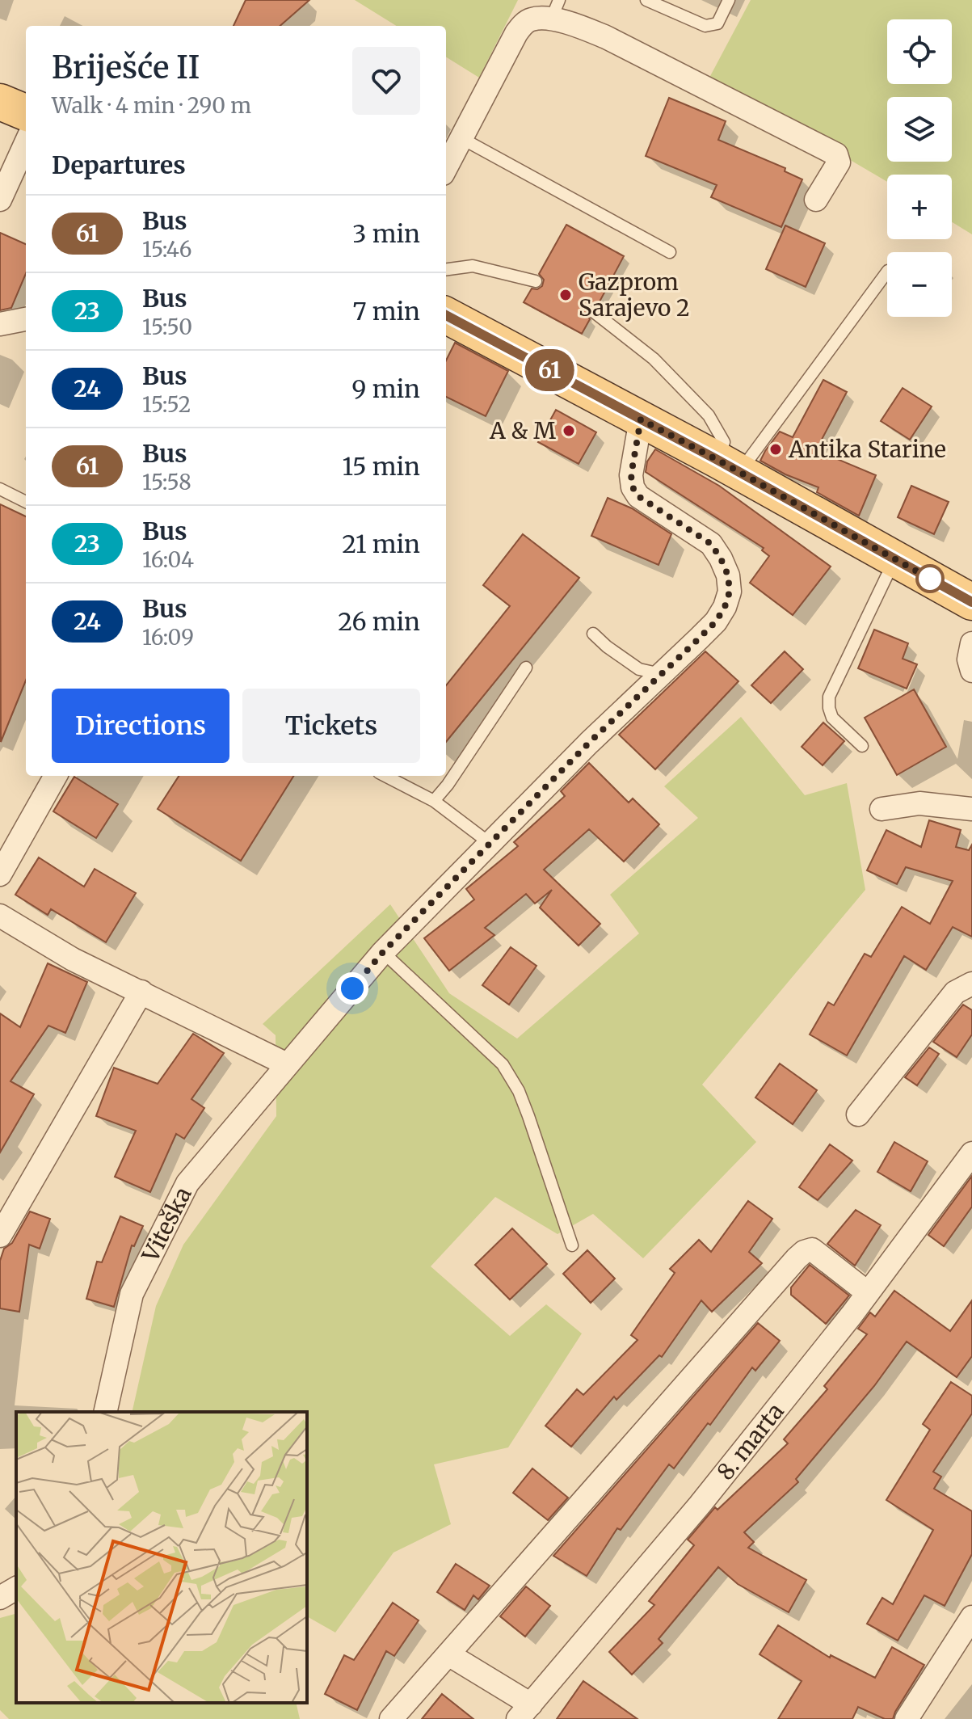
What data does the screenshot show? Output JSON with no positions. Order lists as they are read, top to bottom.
{
  "streets": {
    "street": ["Viteška", "8. marta"]
  },
  "places": ["Gazprom Sarajevo 2", "A & M", "Antika Starine"],
  "lines": ["bus line 61"],
  "page": {
    "on_map": "61",
    "map_buttons": ["+", "−"],
    "heading": [
      ["Briješće II", "Walk · 4 min · 290 m"],
      "Departures"
    ],
    "list": [
      {
        "mark": "61",
        "name": "Bus",
        "note": "15:46",
        "value": "3 min"
      },
      {
        "mark": "23",
        "name": "Bus",
        "note": "15:50",
        "value": "7 min"
      },
      {
        "mark": "24",
        "name": "Bus",
        "note": "15:52",
        "value": "9 min"
      },
      {
        "mark": "61",
        "name": "Bus",
        "note": "15:58",
        "value": "15 min"
      },
      {
        "mark": "23",
        "name": "Bus",
        "note": "16:04",
        "value": "21 min"
      },
      {
        "mark": "24",
        "name": "Bus",
        "note": "16:09",
        "value": "26 min"
      }
    ],
    "buttons": ["Directions", "Tickets"]
  }
}
